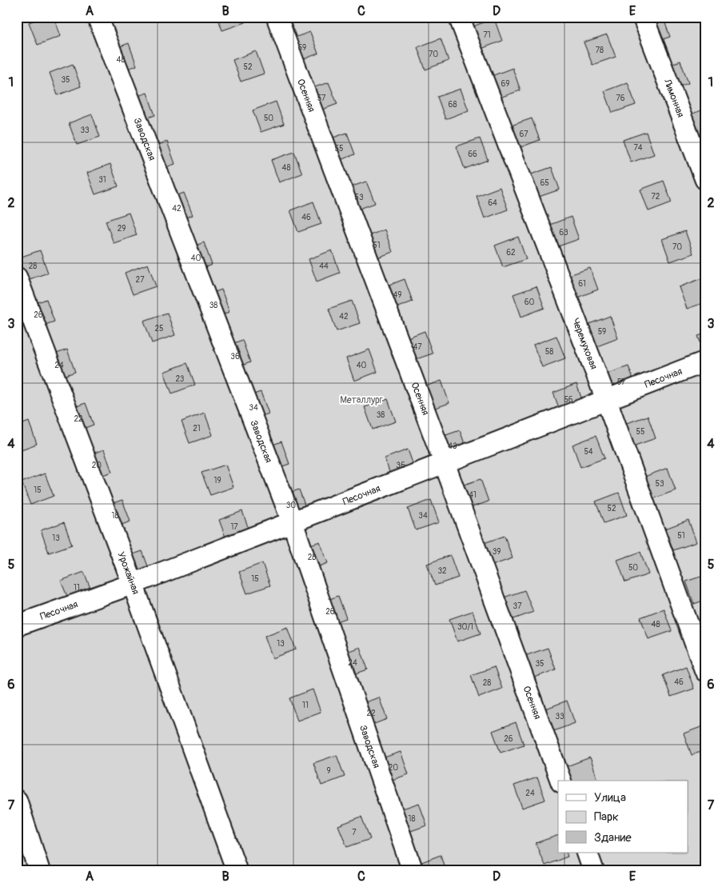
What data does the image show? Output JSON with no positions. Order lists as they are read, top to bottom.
{
  "streets": {
    "street": [
      "Осенняя",
      "Лимонная",
      "Заводская",
      "Черемуховая",
      "Песочная",
      "Урожайная"
    ]
  },
  "crossings": [
    ["Осенняя", "Песочная"],
    ["Заводская", "Песочная"],
    ["Черемуховая", "Песочная"],
    ["Песочная", "Урожайная"]
  ],
  "parks": ["Металлург"],
  "house_numbers": [
    "71",
    "59",
    "78",
    "70",
    "48",
    "52",
    "35",
    "69",
    "57",
    "76",
    "68",
    "50",
    "33",
    "67",
    "74",
    "55",
    "66",
    "48",
    "31",
    "65",
    "72",
    "53",
    "64",
    "42",
    "46",
    "29",
    "63",
    "51",
    "70",
    "62",
    "40",
    "28",
    "44",
    "27",
    "61",
    "49",
    "60",
    "38",
    "26",
    "42",
    "25",
    "59",
    "47",
    "58",
    "36",
    "24",
    "40",
    "23",
    "57",
    "56",
    "34",
    "38",
    "22",
    "21",
    "55",
    "43",
    "54",
    "20",
    "36",
    "19",
    "53",
    "15",
    "41",
    "30",
    "52",
    "18",
    "34",
    "17",
    "51",
    "13",
    "39",
    "28",
    "50",
    "32",
    "15",
    "11",
    "37",
    "26",
    "48",
    "30/1",
    "13",
    "24",
    "35",
    "46",
    "28",
    "11",
    "22",
    "33",
    "26",
    "20",
    "9",
    "24",
    "18",
    "7"
  ],
  "legend": ["Улица", "Парк", "Здание"],
  "grid": {
    "columns": [
      "A",
      "B",
      "C",
      "D",
      "E"
    ],
    "rows": [
      "1",
      "2",
      "3",
      "4",
      "5",
      "6",
      "7"
    ]
  }
}
